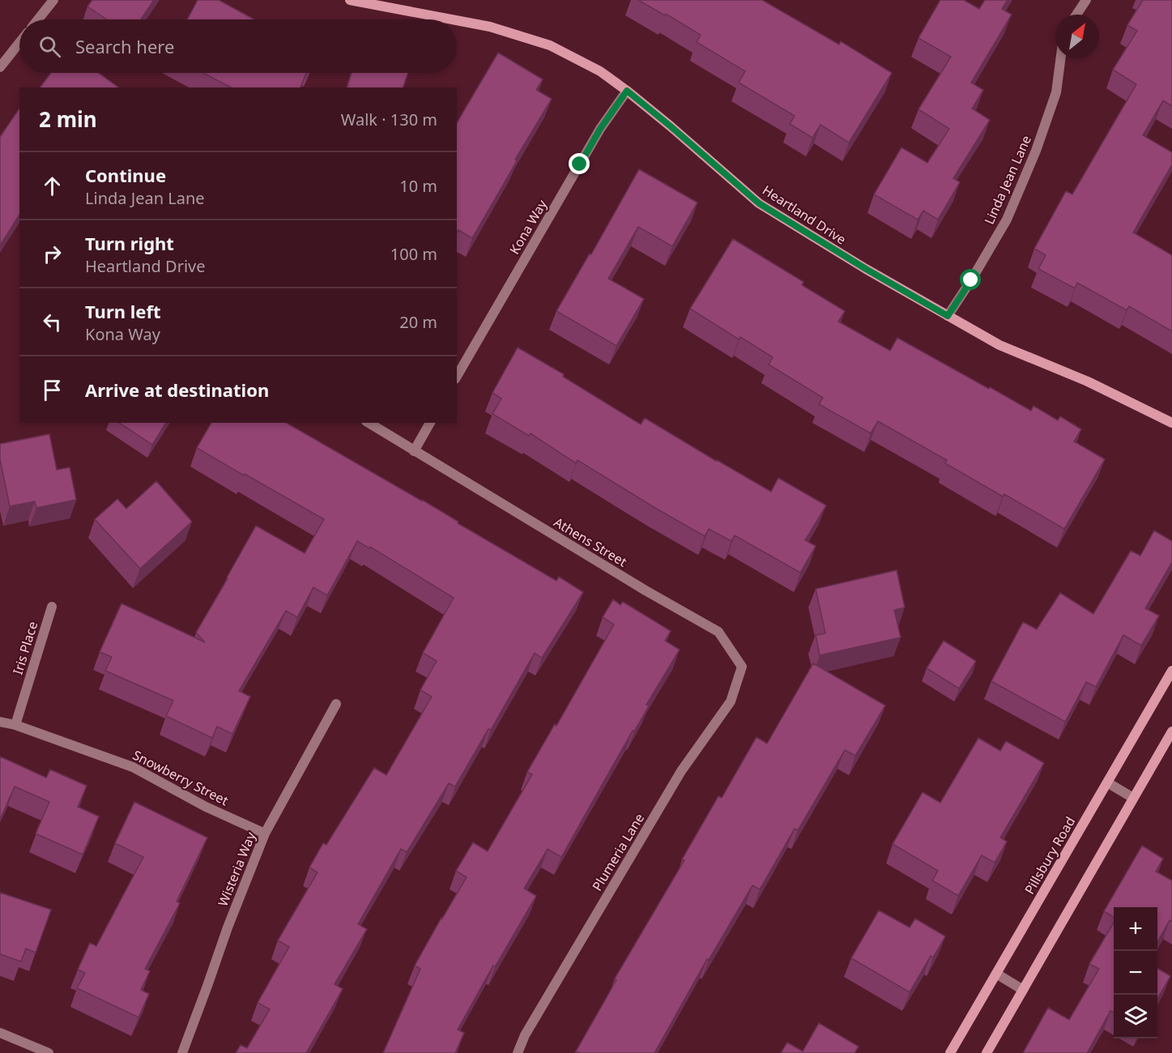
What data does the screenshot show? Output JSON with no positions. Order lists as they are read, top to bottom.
{
  "streets": {
    "street": [
      "Linda Jean Lane",
      "Heartland Drive",
      "Kona Way",
      "Athens Street",
      "Iris Place",
      "Snowberry Street",
      "Plumeria Lane",
      "Pillsbury Road",
      "Wisteria Way"
    ]
  },
  "crossings": [
    ["Linda Jean Lane", "Heartland Drive"],
    ["Heartland Drive", "Kona Way"],
    ["Athens Street", "Plumeria Lane"],
    ["Iris Place", "Snowberry Street"],
    ["Snowberry Street", "Wisteria Way"]
  ],
  "north": "top right",
  "page": {
    "search": "Search here",
    "heading": ["2 min", "Walk · 130 m"],
    "list": [
      ["Continue", "Linda Jean Lane", "10 m"],
      ["Turn right", "Heartland Drive", "100 m"],
      ["Turn left", "Kona Way", "20 m"],
      "Arrive at destination"
    ],
    "map_buttons": ["+", "−"]
  }
}
